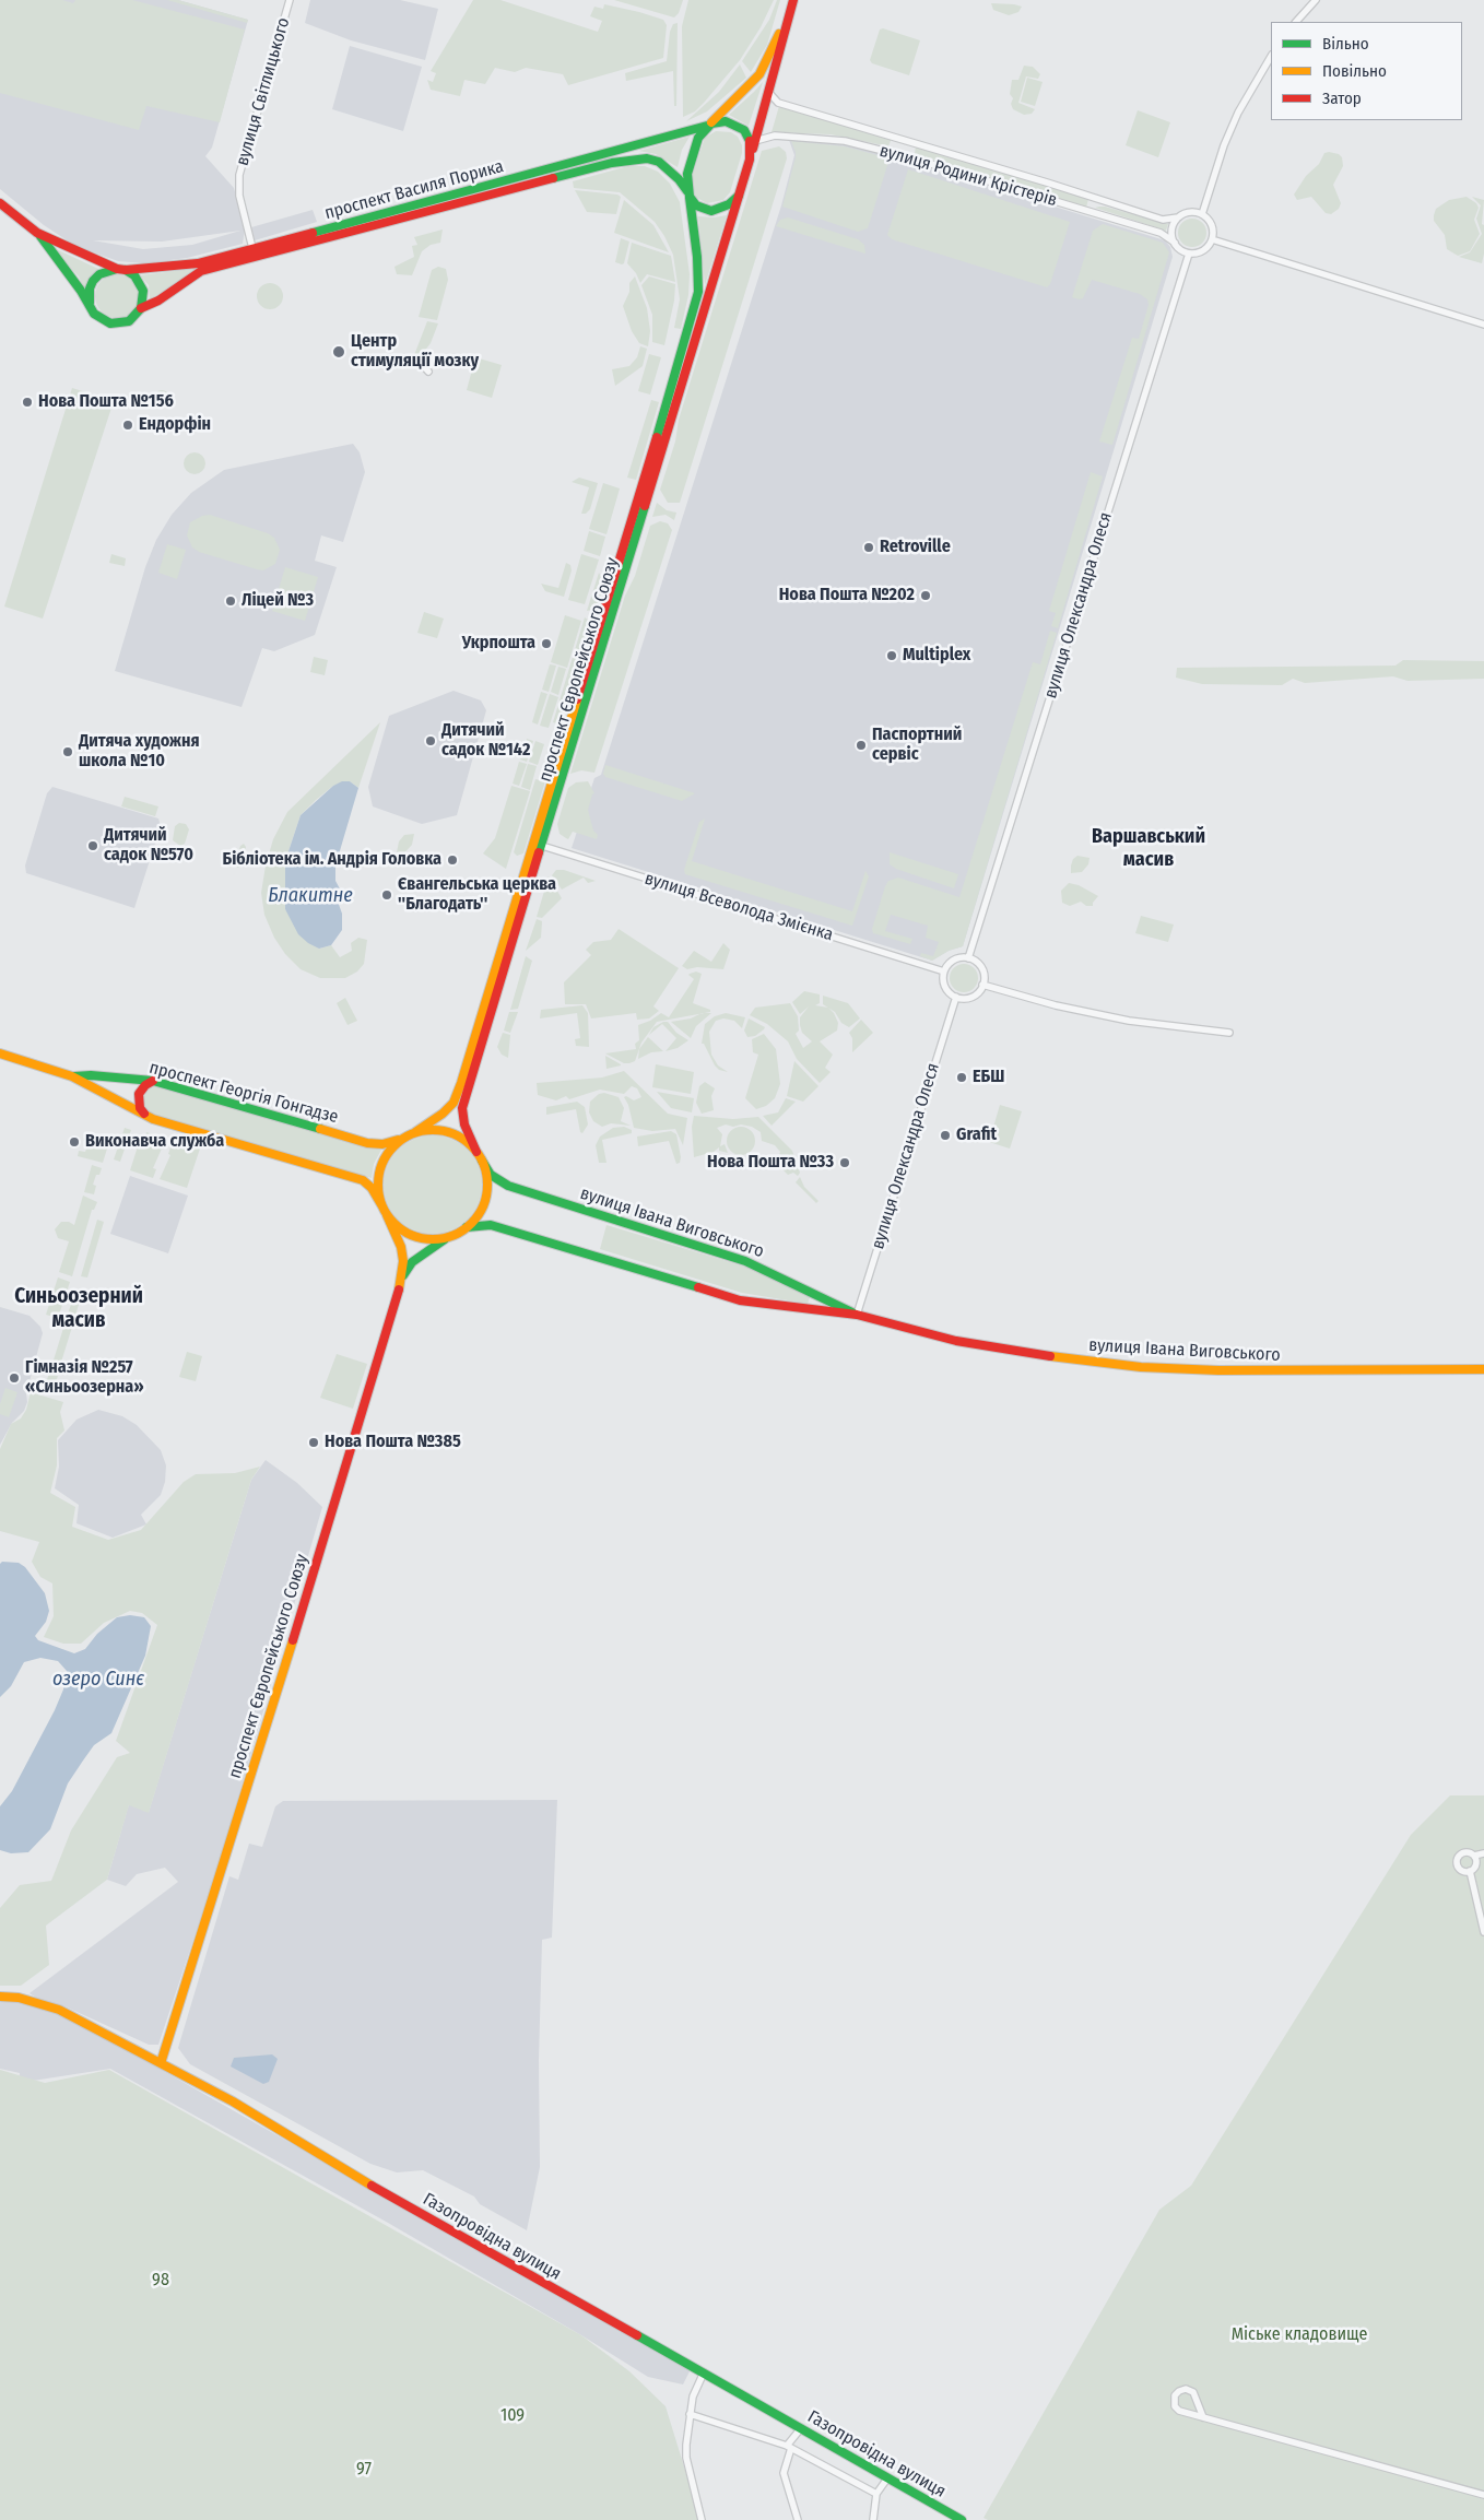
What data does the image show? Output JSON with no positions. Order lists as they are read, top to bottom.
{
  "streets": {
    "main road": [
      "проспект Василя Порика",
      "проспект Європейського Союзу",
      "проспект Георгія Гонгадзе",
      "вулиця Івана Виговського",
      "Газопровідна вулиця"
    ],
    "street": [
      "вулиця Світлицького",
      "вулиця Родини Крістерів",
      "вулиця Олександра Олеся",
      "вулиця Всеволода Змієнка"
    ]
  },
  "crossings": [
    ["вулиця Світлицького", "проспект Василя Порика"],
    ["вулиця Родини Крістерів", "вулиця Олександра Олеся"],
    ["проспект Василя Порика", "проспект Європейського Союзу"],
    ["вулиця Олександра Олеся", "вулиця Всеволода Змієнка"],
    ["вулиця Олександра Олеся", "вулиця Івана Виговського"],
    ["проспект Європейського Союзу", "вулиця Всеволода Змієнка"],
    ["проспект Європейського Союзу", "проспект Георгія Гонгадзе"],
    ["проспект Європейського Союзу", "вулиця Івана Виговського"],
    ["проспект Європейського Союзу", "Газопровідна вулиця"],
    ["проспект Георгія Гонгадзе", "вулиця Івана Виговського"]
  ],
  "districts": ["Варшавський масив", "Синьоозерний масив"],
  "water": ["Блакитне", "озеро Синє"],
  "parks": [
    "98",
    "Міське кладовище",
    "109",
    "97"
  ],
  "places": [
    "Центр стимуляції мозку",
    "Нова Пошта №156",
    "Ендорфін",
    "Retroville",
    "Нова Пошта №202",
    "Ліцей №3",
    "Укрпошта",
    "Multiplex",
    "Дитячий садок №142",
    "Паспортний сервіс",
    "Дитяча художня школа №10",
    "Дитячий садок №570",
    "Бібліотека ім. Андрія Головка",
    "Євангельська церква ''Благодать''",
    "ЕБШ",
    "Grafit",
    "Виконавча служба",
    "Нова Пошта №33",
    "Гімназія №257 «Синьоозерна»",
    "Нова Пошта №385"
  ],
  "legend": ["Вільно", "Повільно", "Затор"]
}
